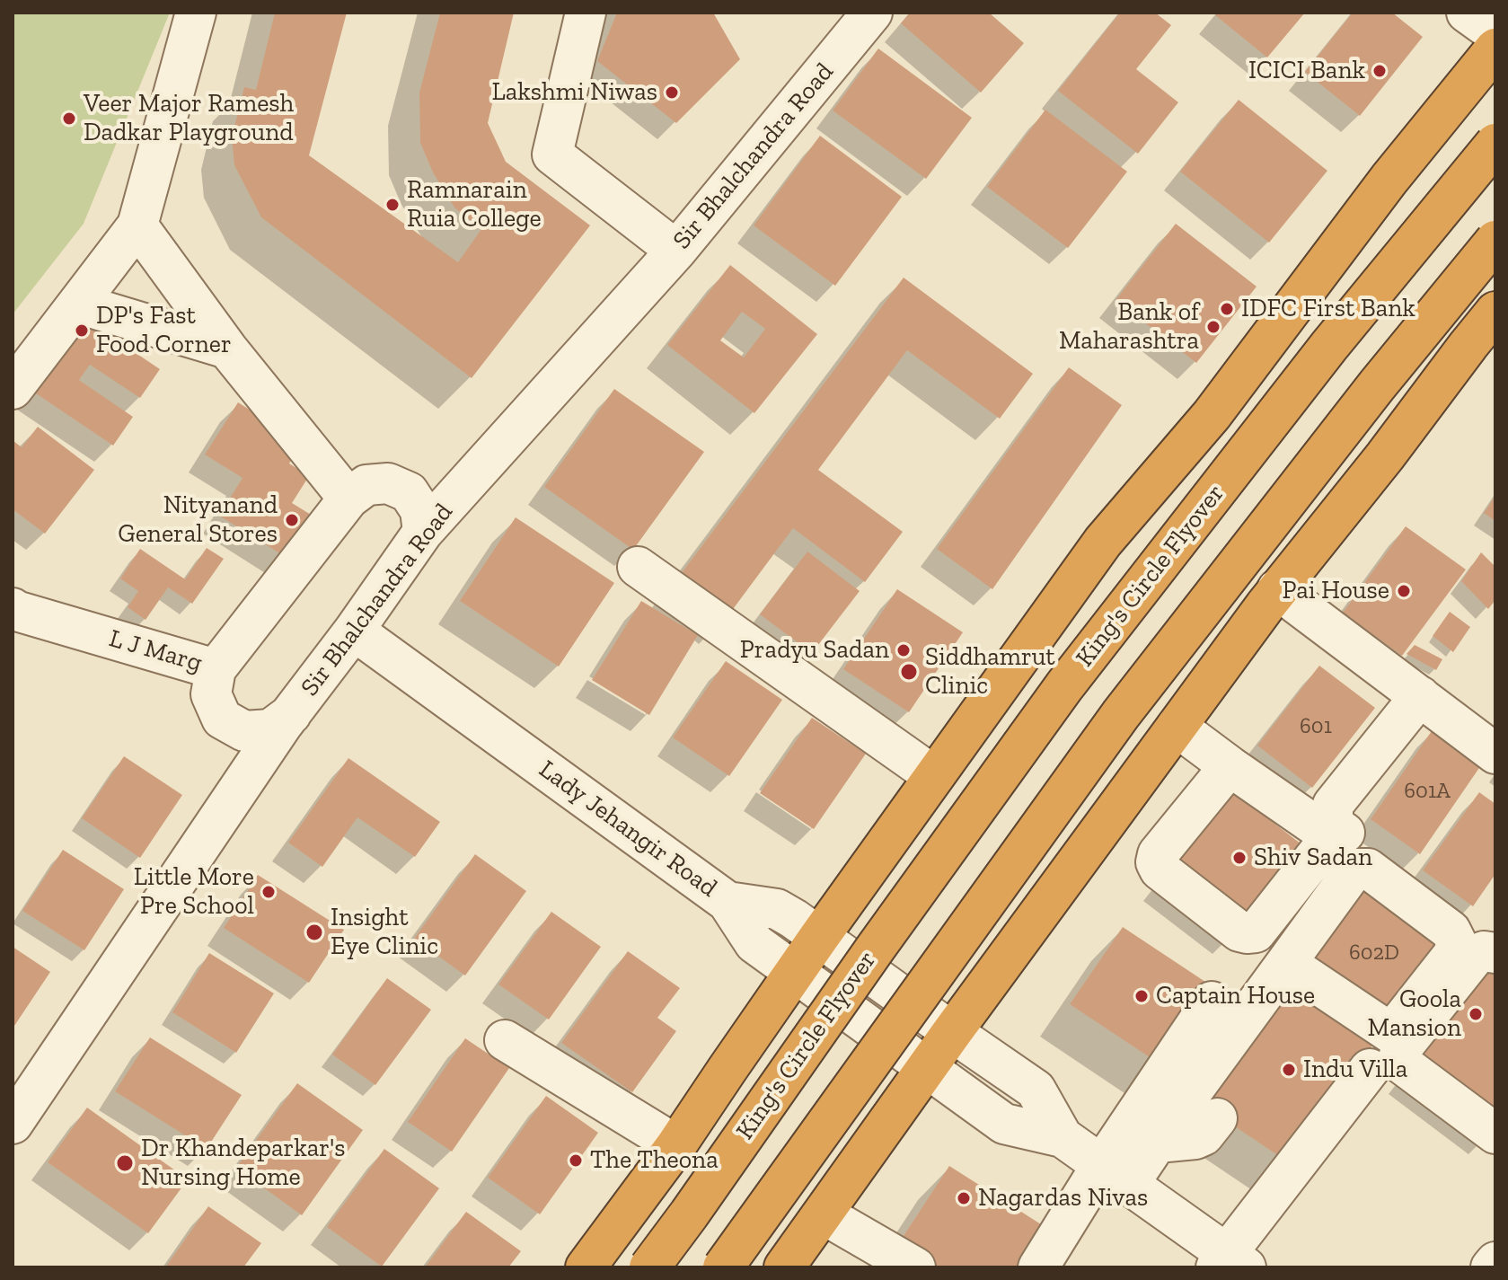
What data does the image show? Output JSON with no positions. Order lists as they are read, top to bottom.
{
  "streets": {
    "highway": ["King's Circle Flyover"],
    "street": ["Sir Bhalchandra Road", "L J Marg", "Lady Jehangir Road"]
  },
  "crossings": [
    ["Sir Bhalchandra Road", "L J Marg"],
    ["Sir Bhalchandra Road", "Lady Jehangir Road"]
  ],
  "places": [
    "ICICI Bank",
    "Lakshmi Niwas",
    "Veer Major Ramesh Dadkar Playground",
    "Ramnarain Ruia College",
    "IDFC First Bank",
    "Bank of Maharashtra",
    "DP's Fast Food Corner",
    "Nityanand General Stores",
    "Pai House",
    "Pradyu Sadan",
    "Siddhamrut Clinic",
    "Shiv Sadan",
    "Little More Pre School",
    "Insight Eye Clinic",
    "Captain House",
    "Goola Mansion",
    "Indu Villa",
    "The Theona",
    "Dr Khandeparkar's Nursing Home",
    "Nagardas Nivas"
  ],
  "house_numbers": ["601", "601A", "602D"]
}
